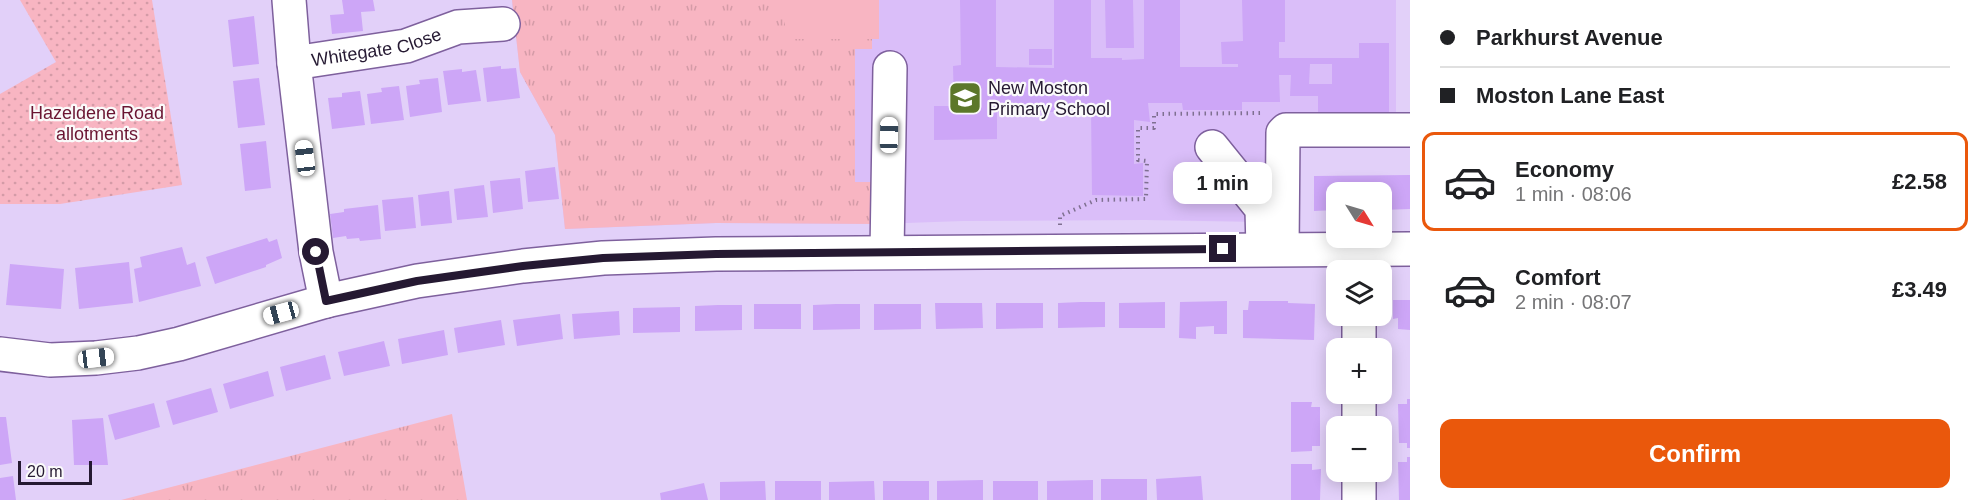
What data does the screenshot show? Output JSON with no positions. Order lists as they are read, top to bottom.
{
  "streets": {
    "street": ["Whitegate Close"]
  },
  "parks": ["Hazeldene Road allotments"],
  "places": {
    "school or university": ["New Moston Primary School"]
  },
  "scale_bar": "20 m",
  "north": "bottom right",
  "page": {
    "banner": ["Parkhurst Avenue", "Moston Lane East"],
    "list": [
      {
        "name": "Economy",
        "note": "1 min · 08:06",
        "value": "£2.58"
      },
      {
        "name": "Comfort",
        "note": "2 min · 08:07",
        "value": "£3.49"
      }
    ],
    "bubble": "1 min",
    "map_buttons": ["+", "−"],
    "buttons": "Confirm",
    "scale": "20 m"
  }
}
